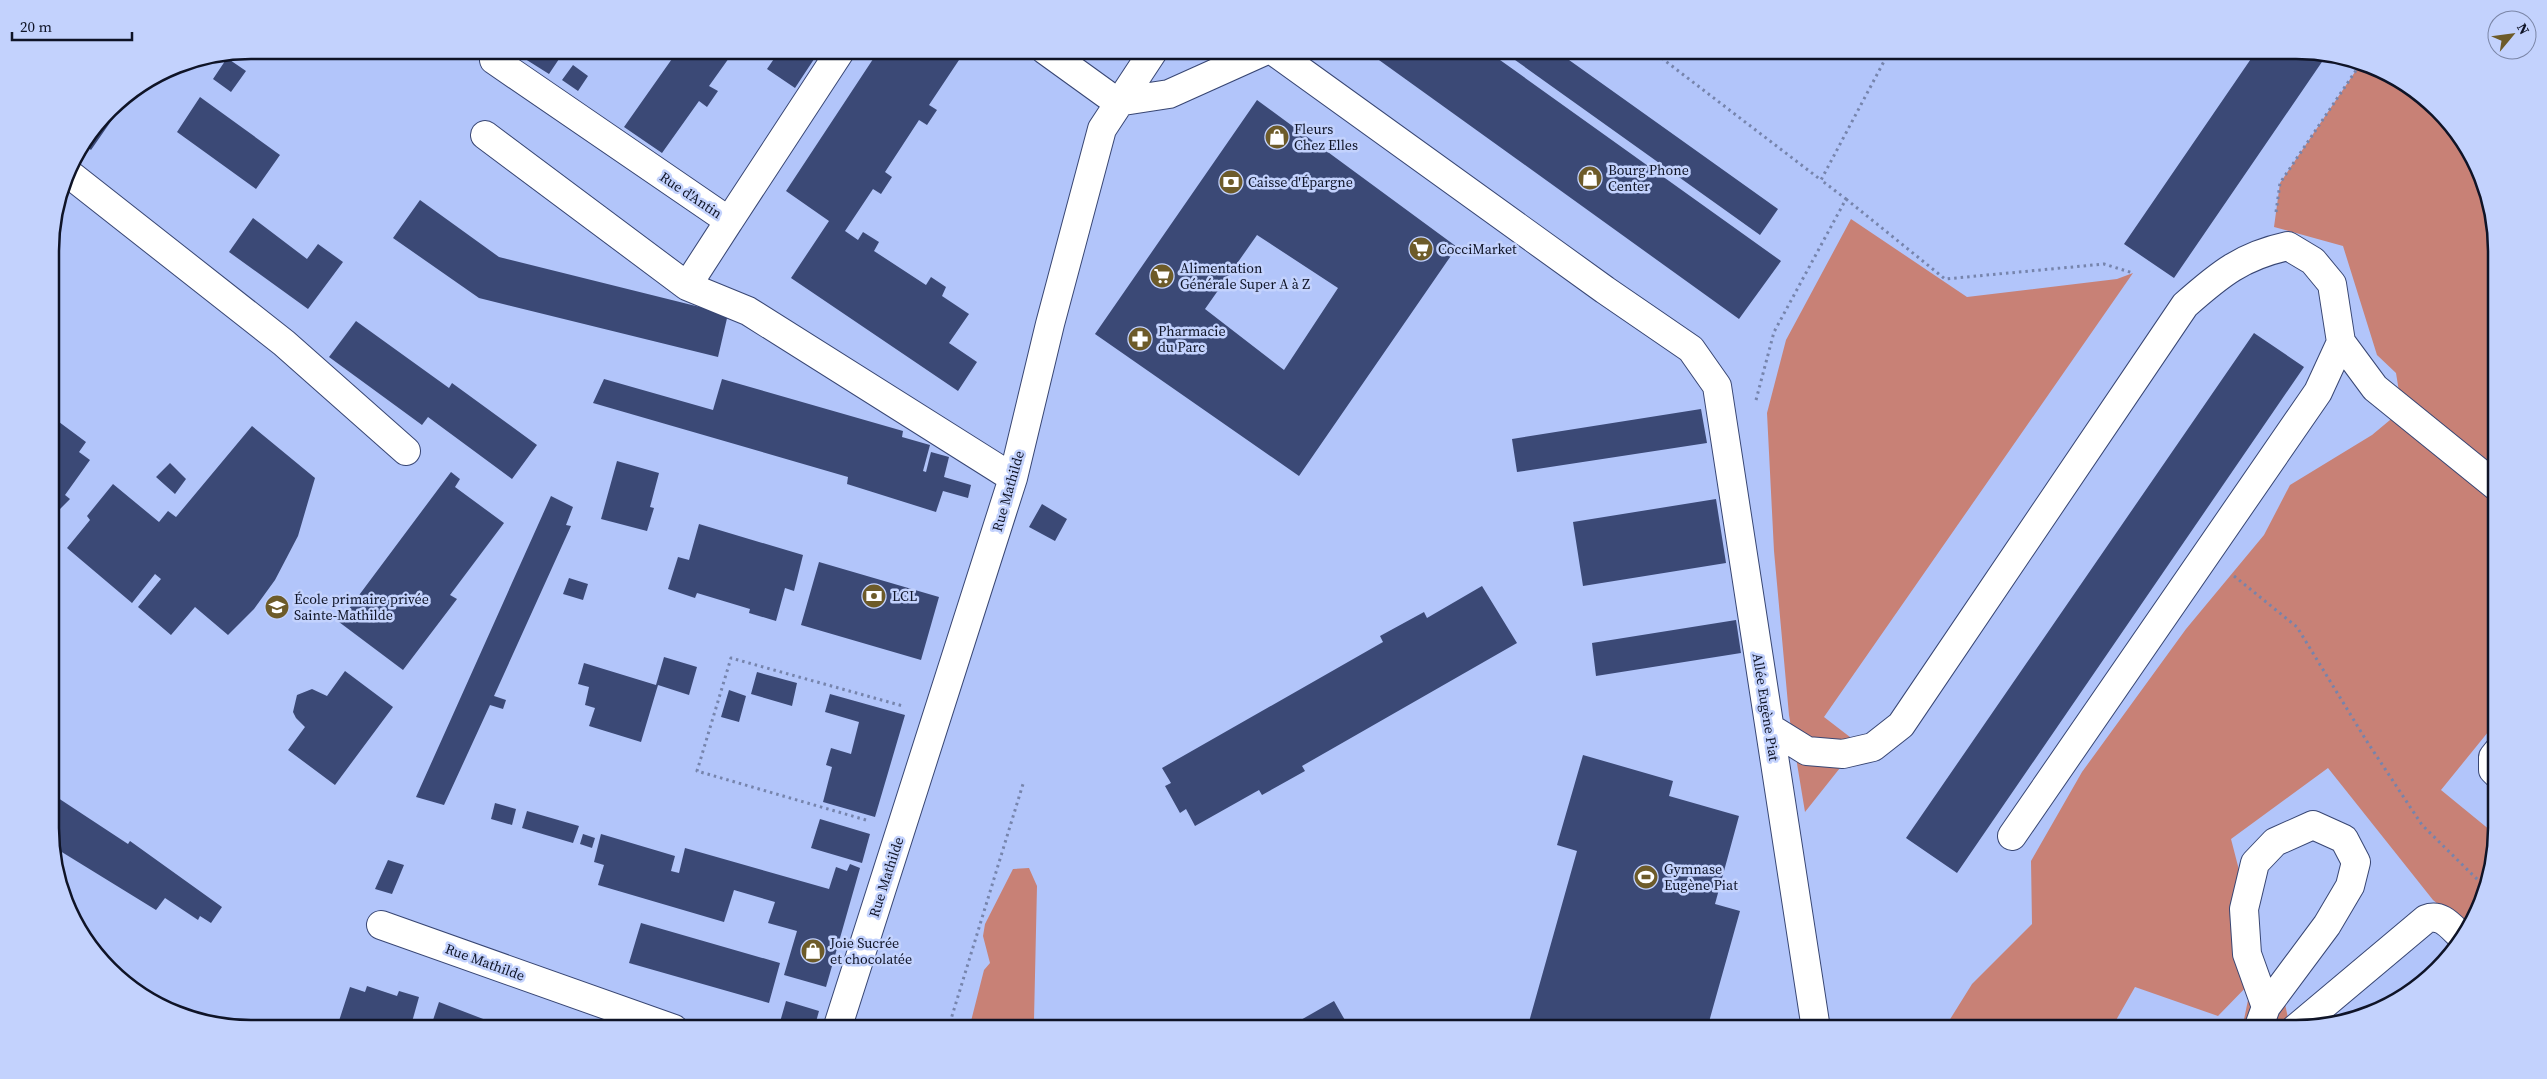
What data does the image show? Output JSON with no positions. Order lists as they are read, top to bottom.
{
  "streets": {
    "street": ["Rue d'Antin", "Rue Mathilde", "Allée Eugène Piat"]
  },
  "places": {
    "shop": ["Fleurs Chez Elles", "Bourg Phone Center", "Joie Sucrée et chocolatée"],
    "bank": ["Caisse d'Épargne", "LCL"],
    "supermarket": ["CocciMarket", "Alimentation Générale Super A à Z"],
    "pharmacy": ["Pharmacie du Parc"],
    "school or university": ["École primaire privée Sainte-Mathilde"],
    "sports": ["Gymnase Eugène Piat"]
  },
  "scale_bar": "20 m",
  "north": "top right"
}
